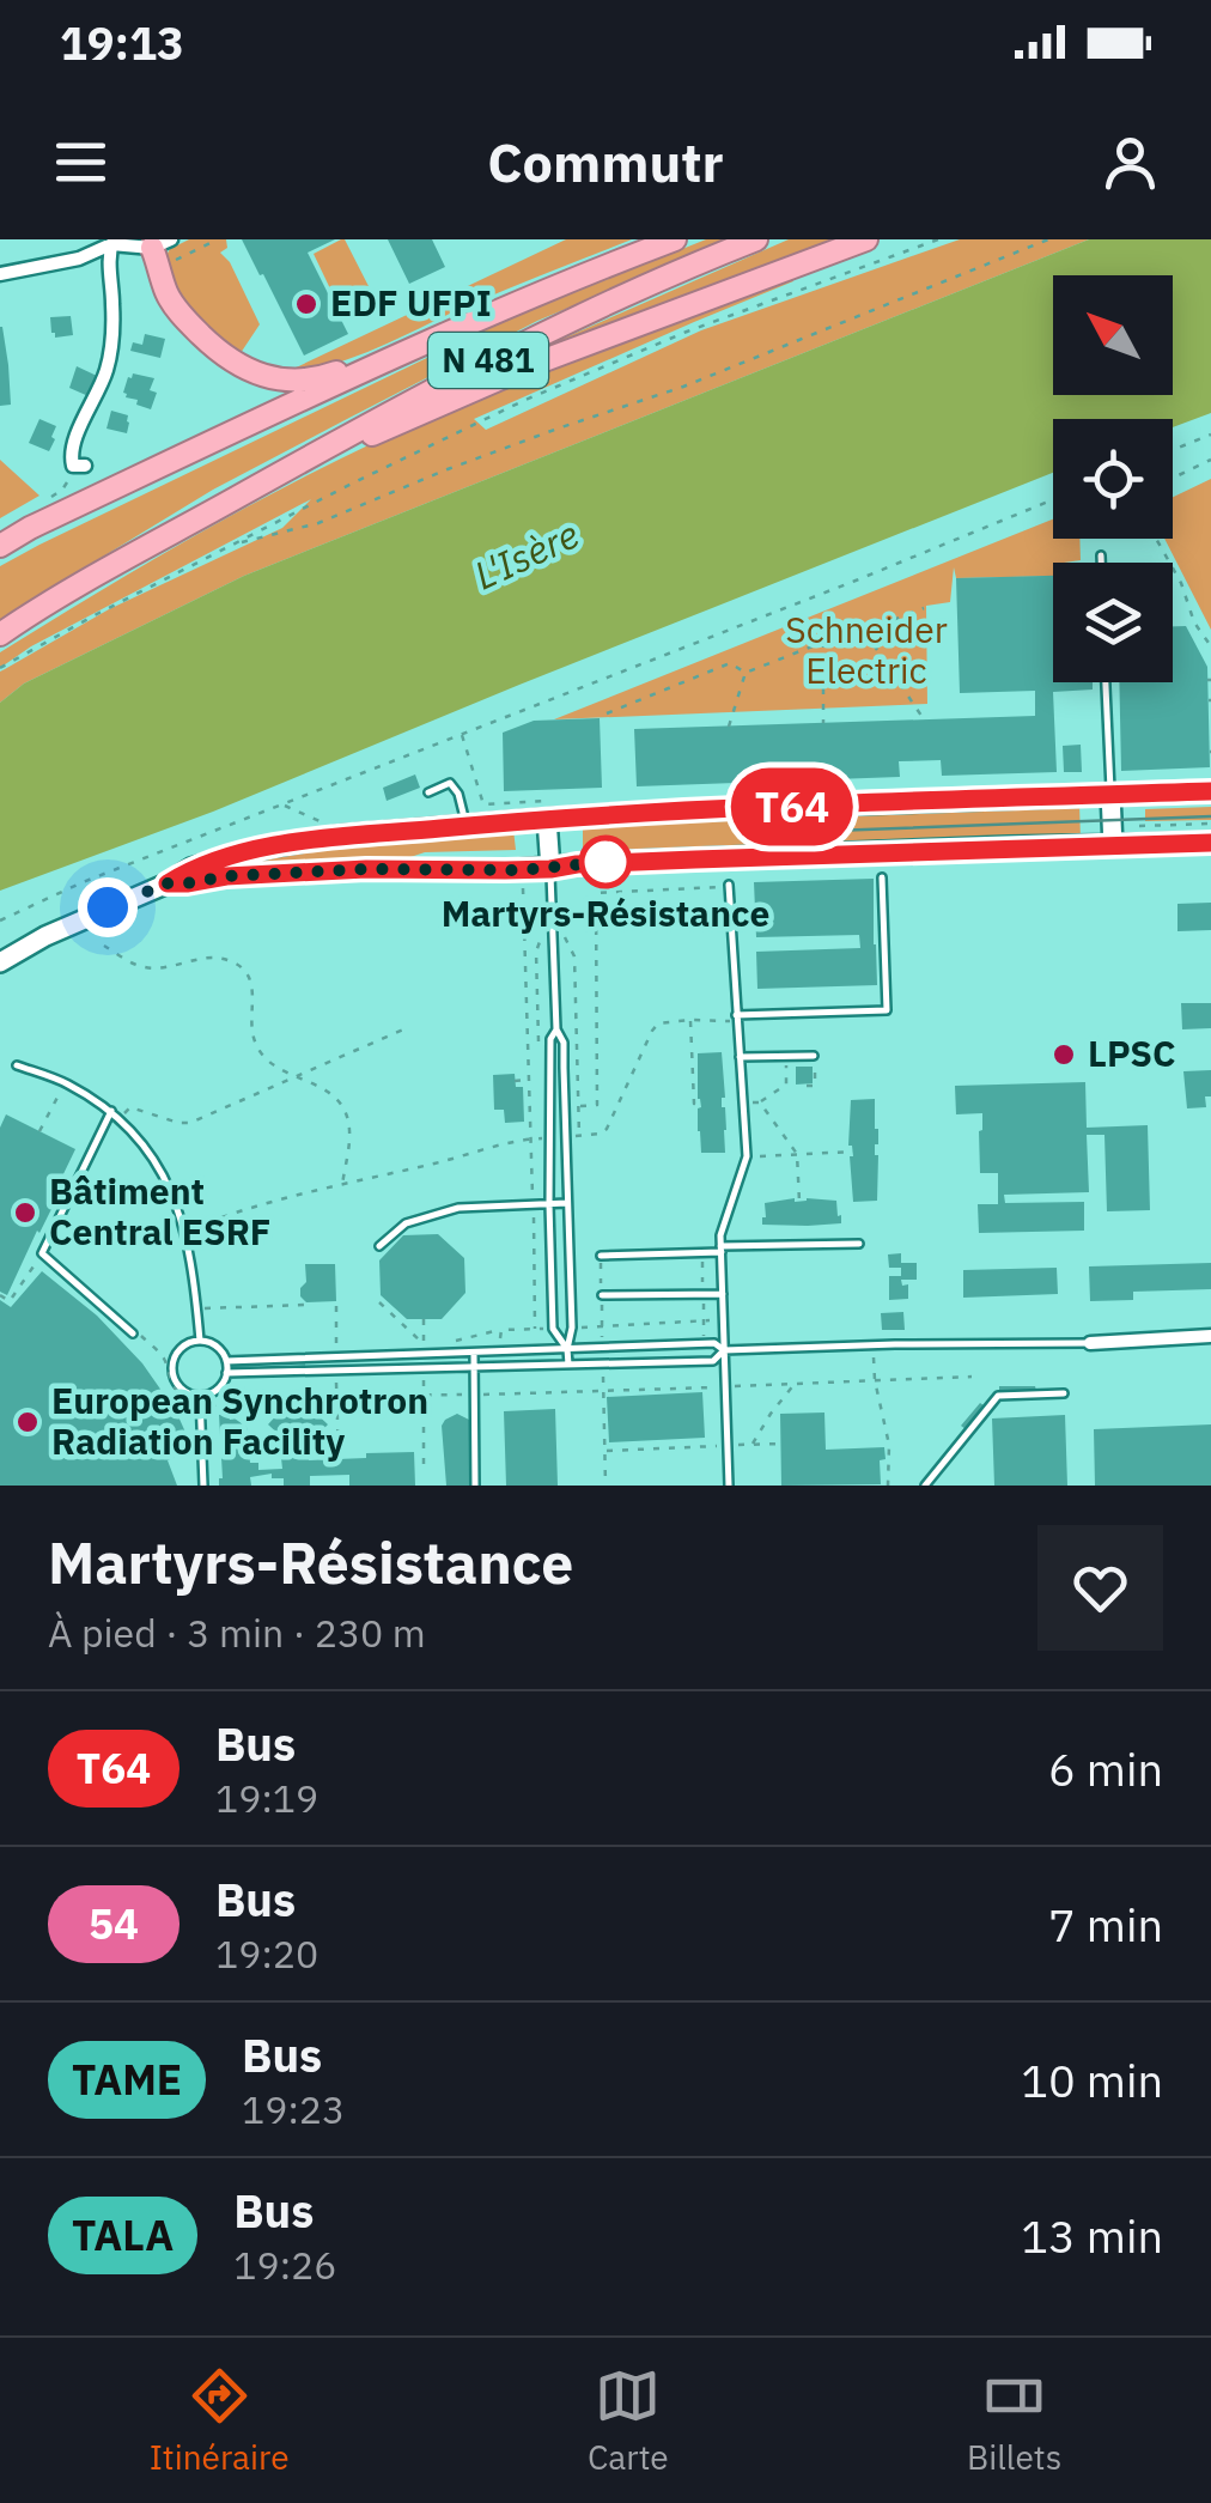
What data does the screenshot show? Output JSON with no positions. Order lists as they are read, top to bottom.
{
  "streets": {
    "highway": ["N 481"]
  },
  "water": ["L'Isère"],
  "parks": ["Schneider Electric"],
  "places": [
    "EDF UFPI",
    "Martyrs-Résistance",
    "LPSC",
    "Bâtiment Central ESRF",
    "European Synchrotron Radiation Facility"
  ],
  "lines": ["bus line T64"],
  "north": "top left",
  "page": {
    "status": "19:13",
    "header": "Commutr",
    "on_map": "T64",
    "heading": ["Martyrs-Résistance", "À pied · 3 min · 230 m"],
    "list": [
      {
        "mark": "T64",
        "name": "Bus",
        "note": "19:19",
        "value": "6 min"
      },
      {
        "mark": "54",
        "name": "Bus",
        "note": "19:20",
        "value": "7 min"
      },
      {
        "mark": "TAME",
        "name": "Bus",
        "note": "19:23",
        "value": "10 min"
      },
      {
        "mark": "TALA",
        "name": "Bus",
        "note": "19:26",
        "value": "13 min"
      }
    ],
    "tabs": ["Itinéraire", "Carte", "Billets"]
  }
}
